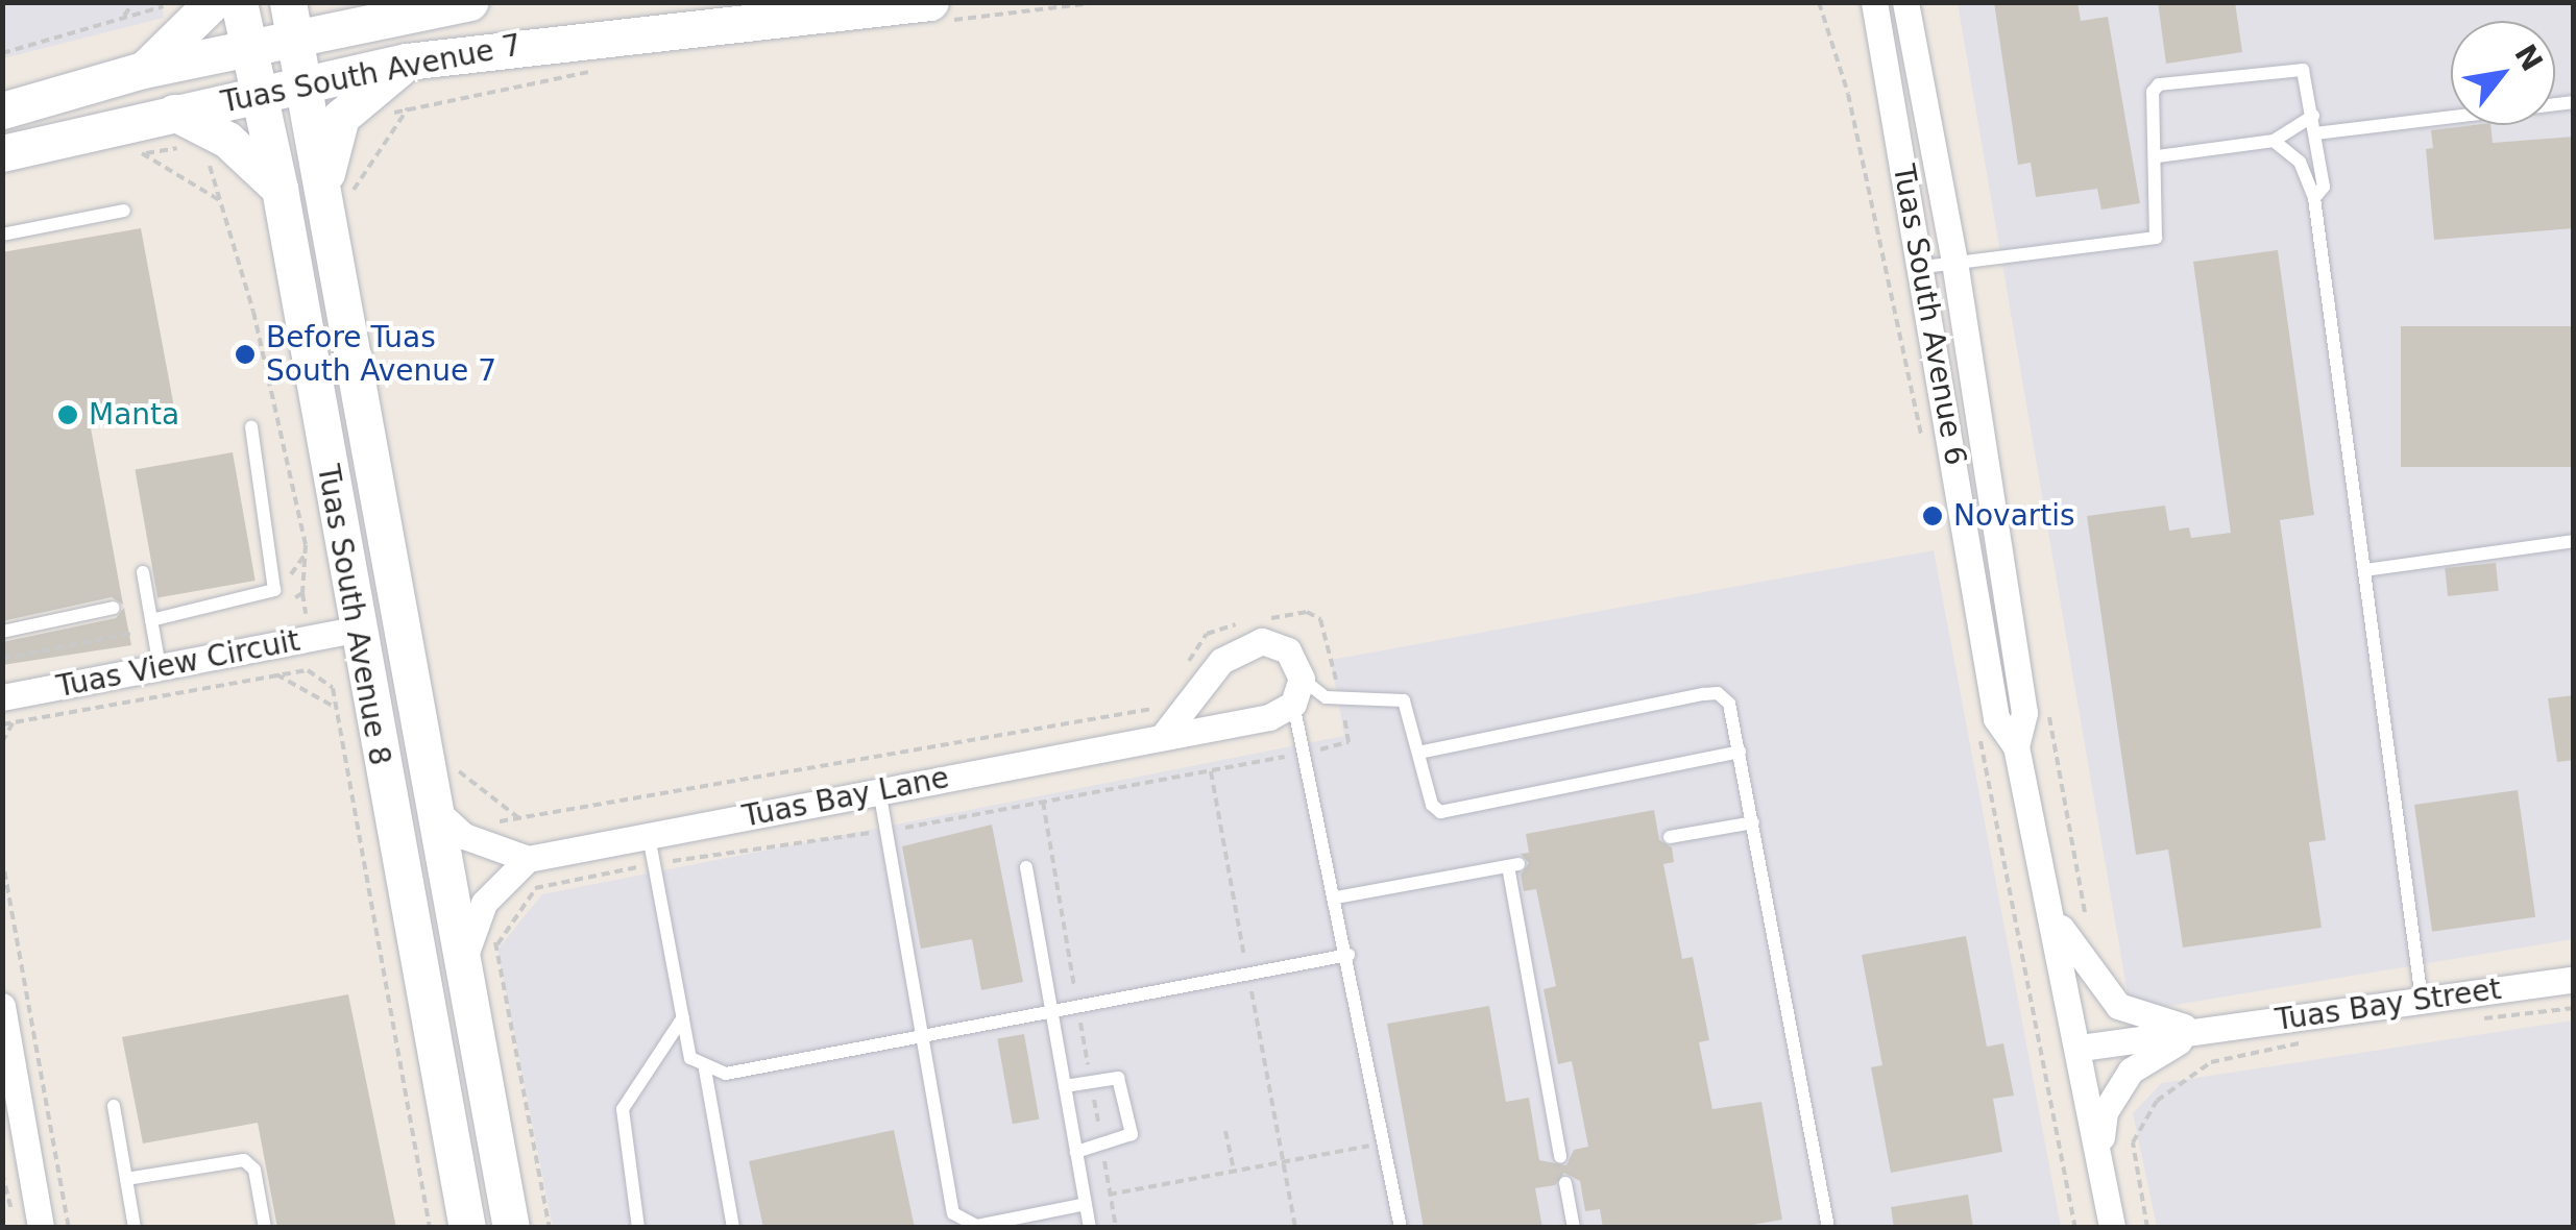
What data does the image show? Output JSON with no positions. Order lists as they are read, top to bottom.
{
  "streets": {
    "street": [
      "Tuas South Avenue 7",
      "Tuas South Avenue 6",
      "Tuas South Avenue 8",
      "Tuas View Circuit",
      "Tuas Bay Lane",
      "Tuas Bay Street"
    ]
  },
  "crossings": [
    ["Tuas South Avenue 7", "Tuas South Avenue 8"],
    ["Tuas South Avenue 6", "Tuas Bay Street"],
    ["Tuas South Avenue 8", "Tuas View Circuit"]
  ],
  "places": ["Before Tuas South Avenue 7", "Manta", "Novartis"],
  "north": "top right"
}
